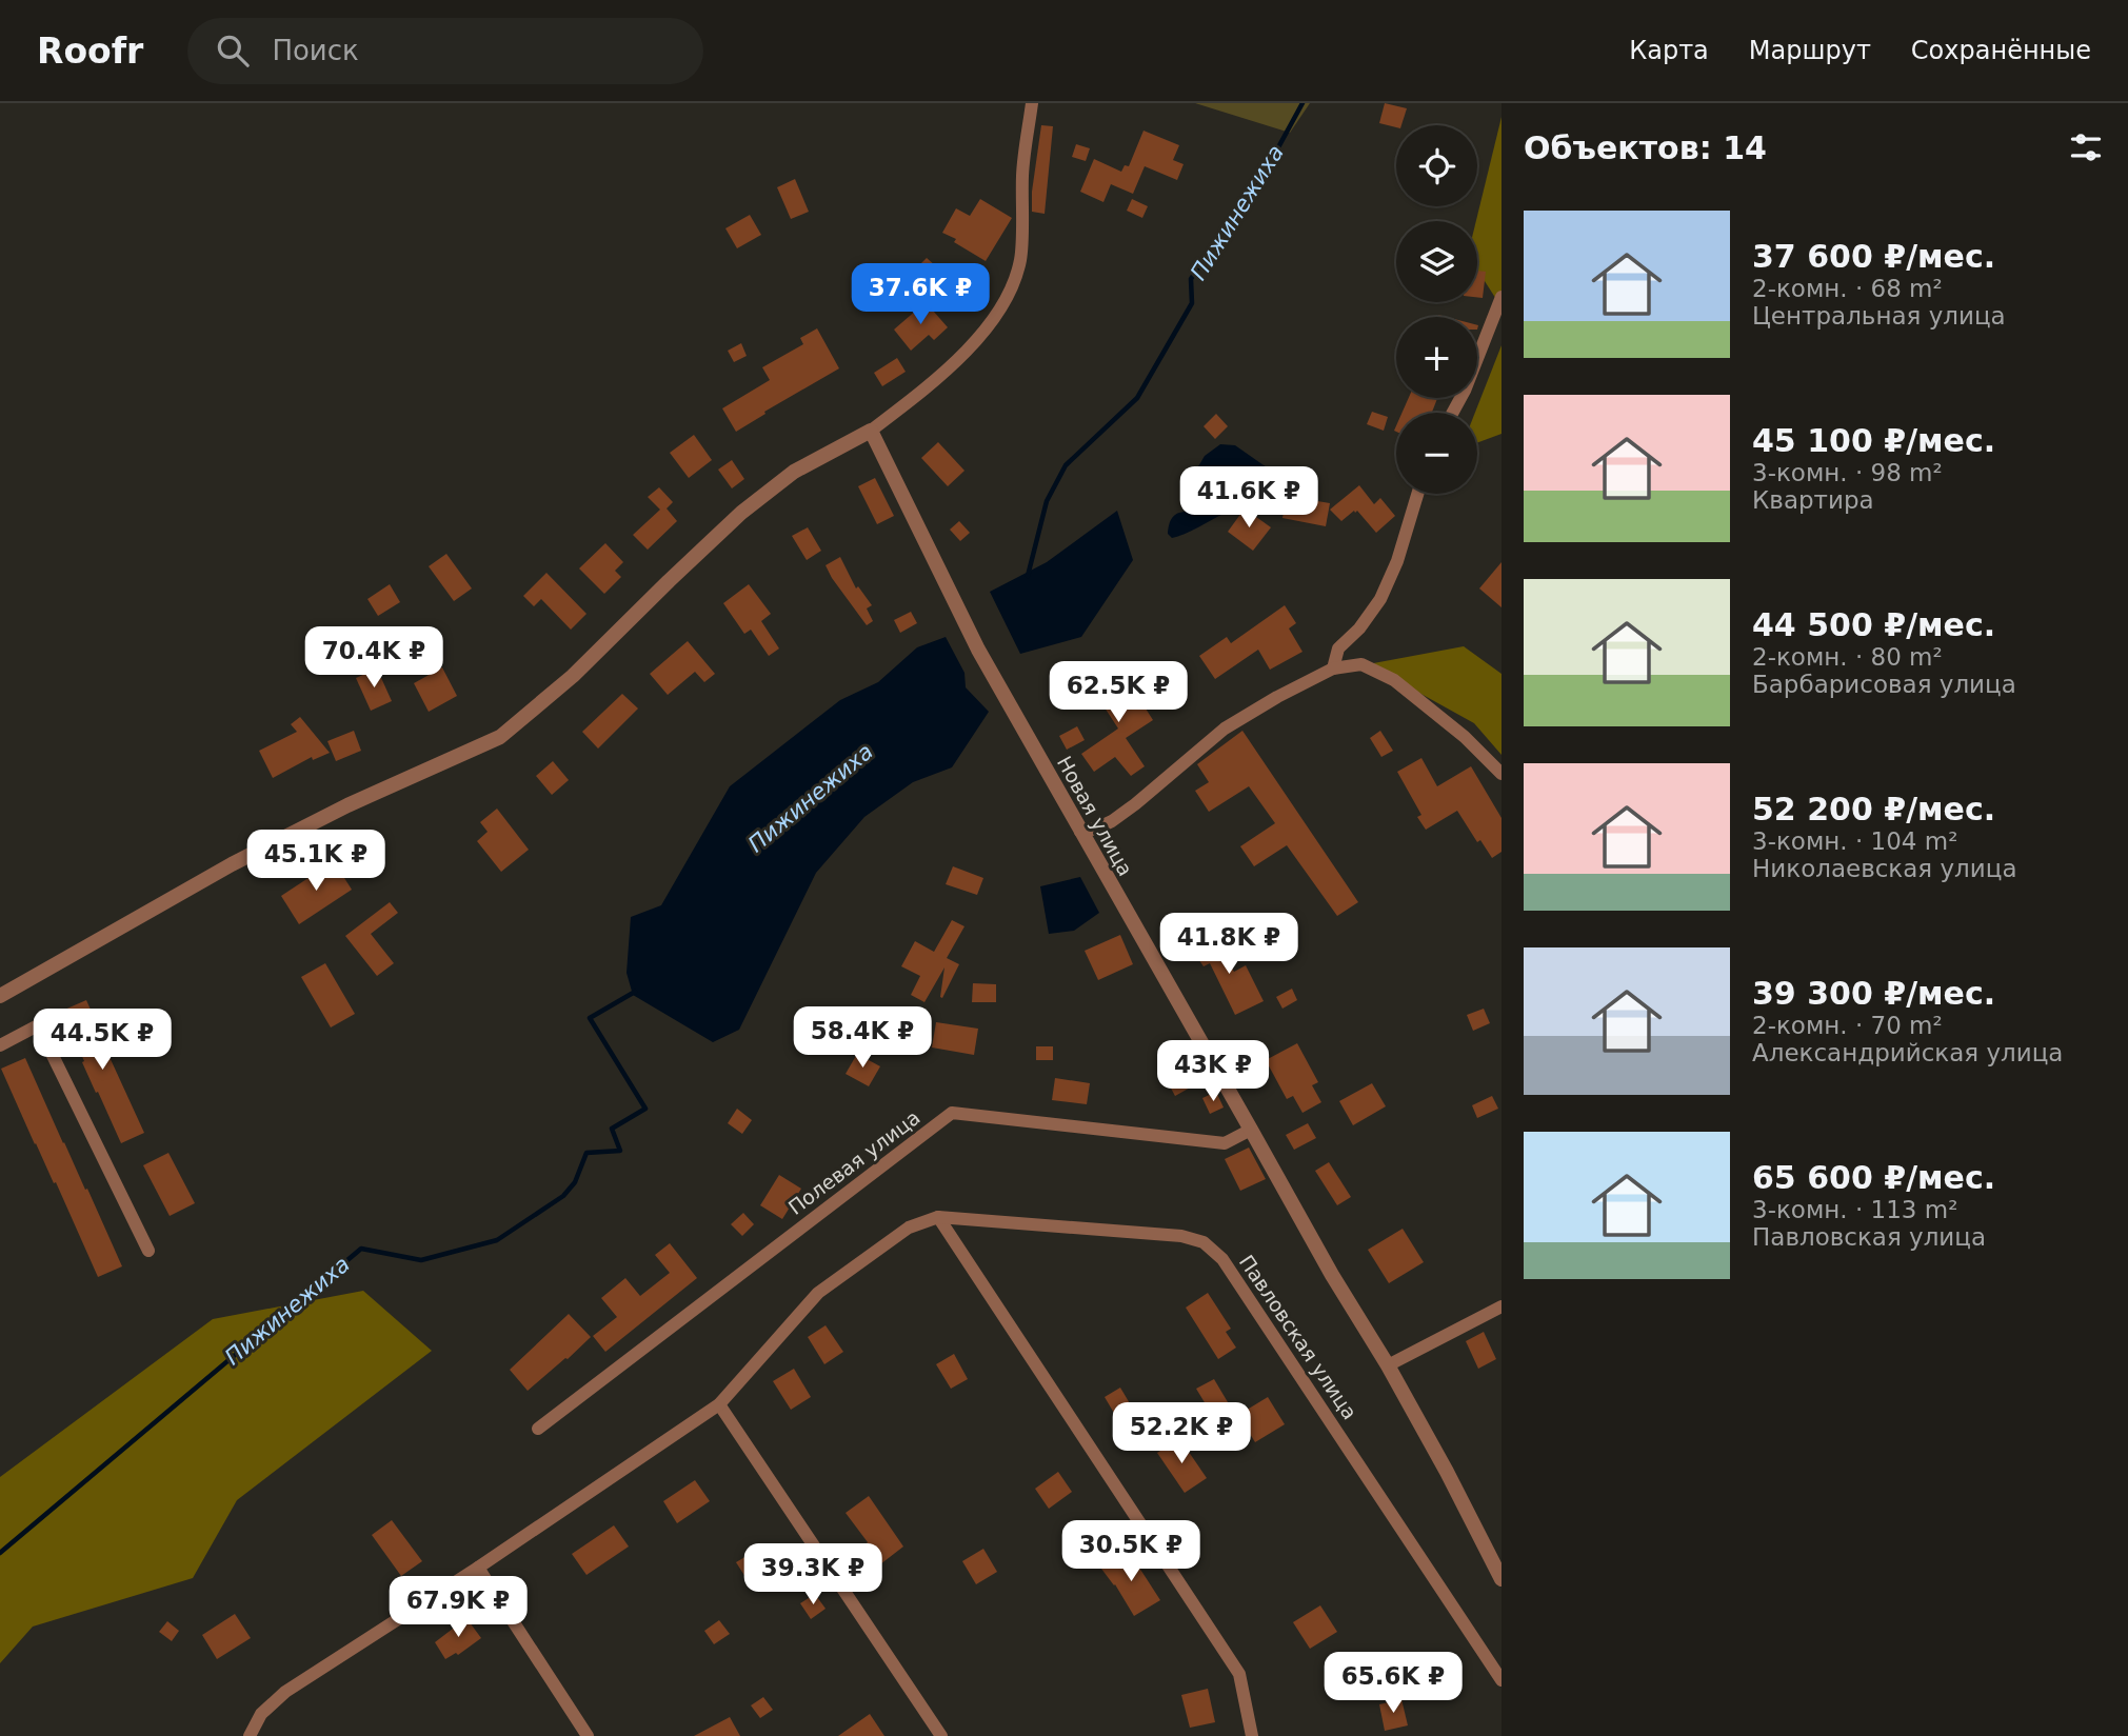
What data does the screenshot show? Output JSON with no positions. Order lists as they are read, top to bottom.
{
  "streets": {
    "street": ["Новая улица", "Полевая улица", "Павловская улица"]
  },
  "crossings": [
    ["Новая улица", "Полевая улица"]
  ],
  "water": ["Пижинежиха"],
  "page": {
    "header": "Roofr",
    "search": "Поиск",
    "nav": ["Карта", "Маршрут", "Сохранённые"],
    "heading": "Объектов: 14",
    "map_buttons": ["+", "−"],
    "list": [
      {
        "name": "37 600 ₽/мес.",
        "note": "2-комн. · 68 m² · Центральная улица"
      },
      {
        "name": "45 100 ₽/мес.",
        "note": "3-комн. · 98 m² · Квартира"
      },
      {
        "name": "44 500 ₽/мес.",
        "note": "2-комн. · 80 m² · Барбарисовая улица"
      },
      {
        "name": "52 200 ₽/мес.",
        "note": "3-комн. · 104 m² · Николаевская улица"
      },
      {
        "name": "39 300 ₽/мес.",
        "note": "2-комн. · 70 m² · Александрийская улица"
      },
      {
        "name": "65 600 ₽/мес.",
        "note": "3-комн. · 113 m² · Павловская улица"
      }
    ],
    "price": [
      "37.6K ₽",
      "41.6K ₽",
      "70.4K ₽",
      "62.5K ₽",
      "45.1K ₽",
      "41.8K ₽",
      "58.4K ₽",
      "44.5K ₽",
      "43K ₽",
      "52.2K ₽",
      "30.5K ₽",
      "39.3K ₽",
      "67.9K ₽",
      "65.6K ₽"
    ]
  }
}
